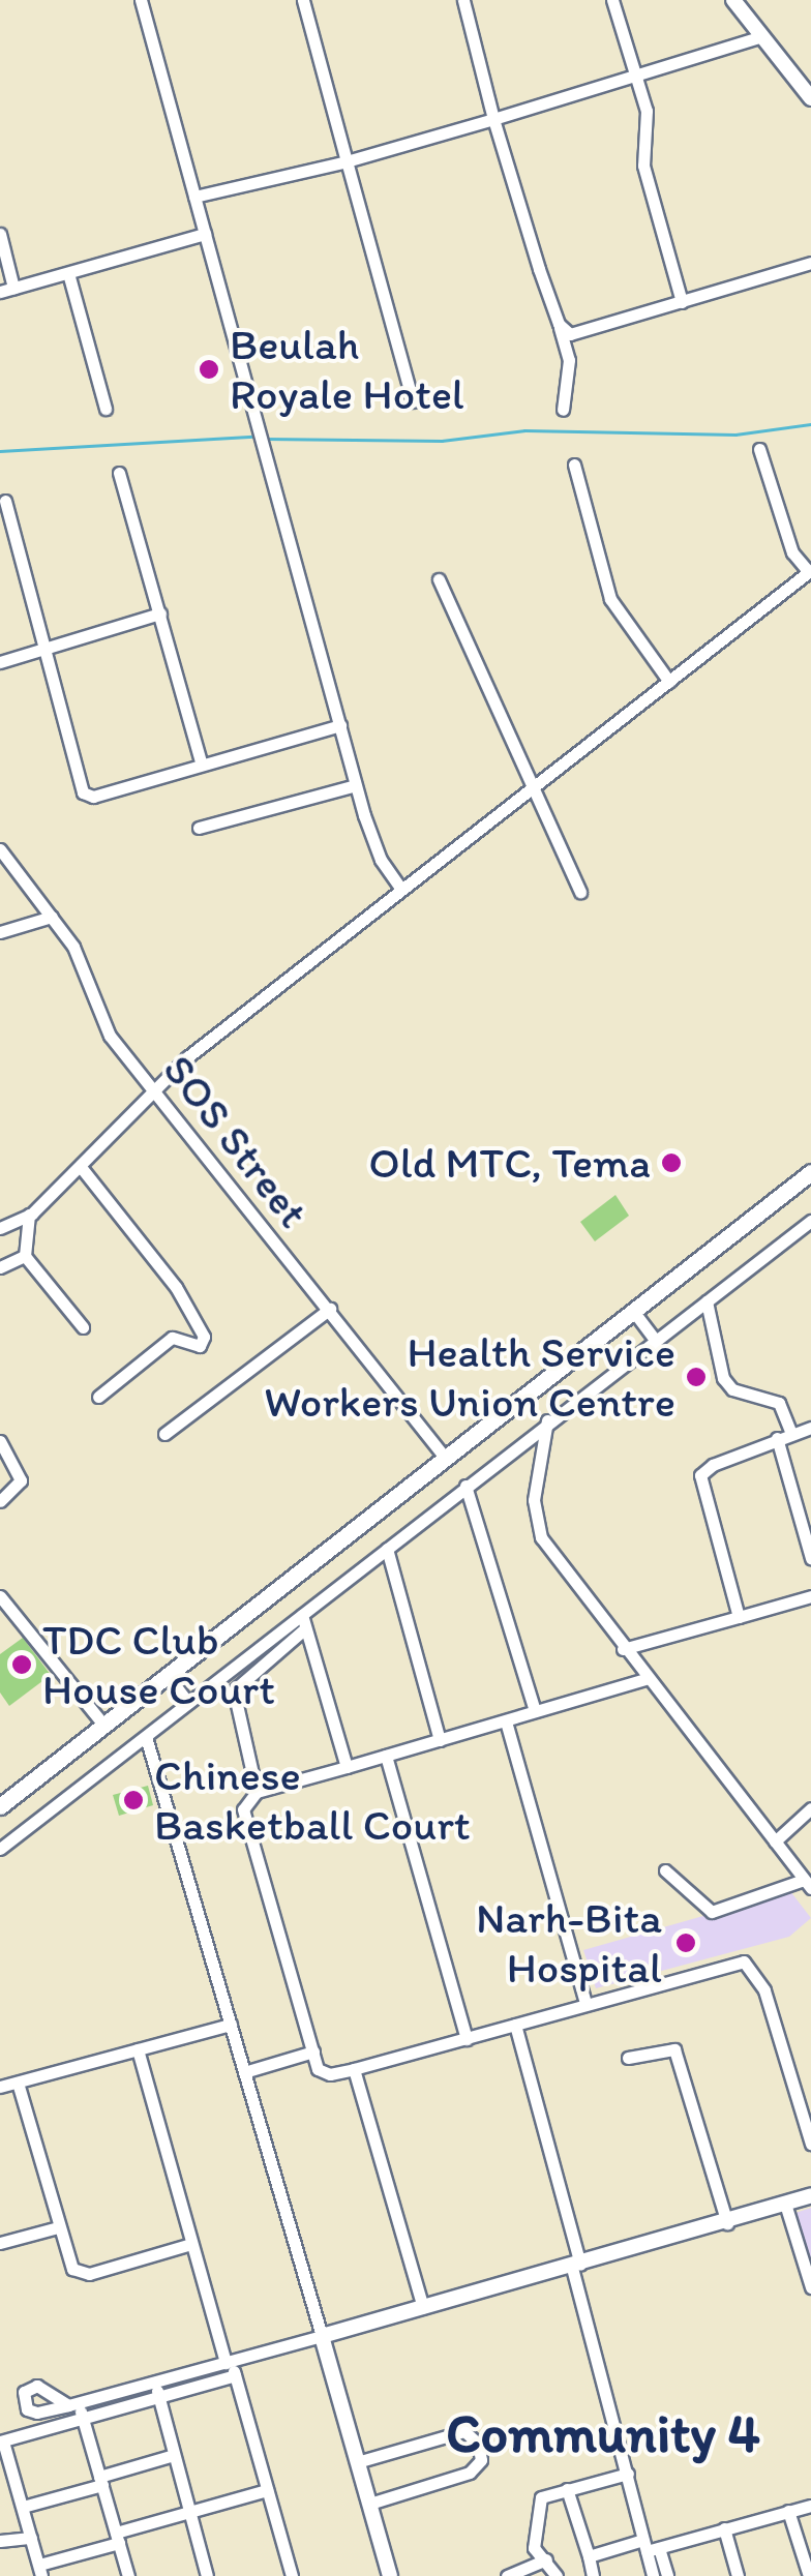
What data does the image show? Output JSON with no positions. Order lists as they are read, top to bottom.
{
  "streets": {
    "street": ["SOS Street"]
  },
  "districts": ["Community 4"],
  "places": [
    "Beulah Royale Hotel",
    "Old MTC, Tema",
    "Health Service Workers Union Centre",
    "TDC Club House Court",
    "Chinese Basketball Court",
    "Narh-Bita Hospital"
  ]
}
